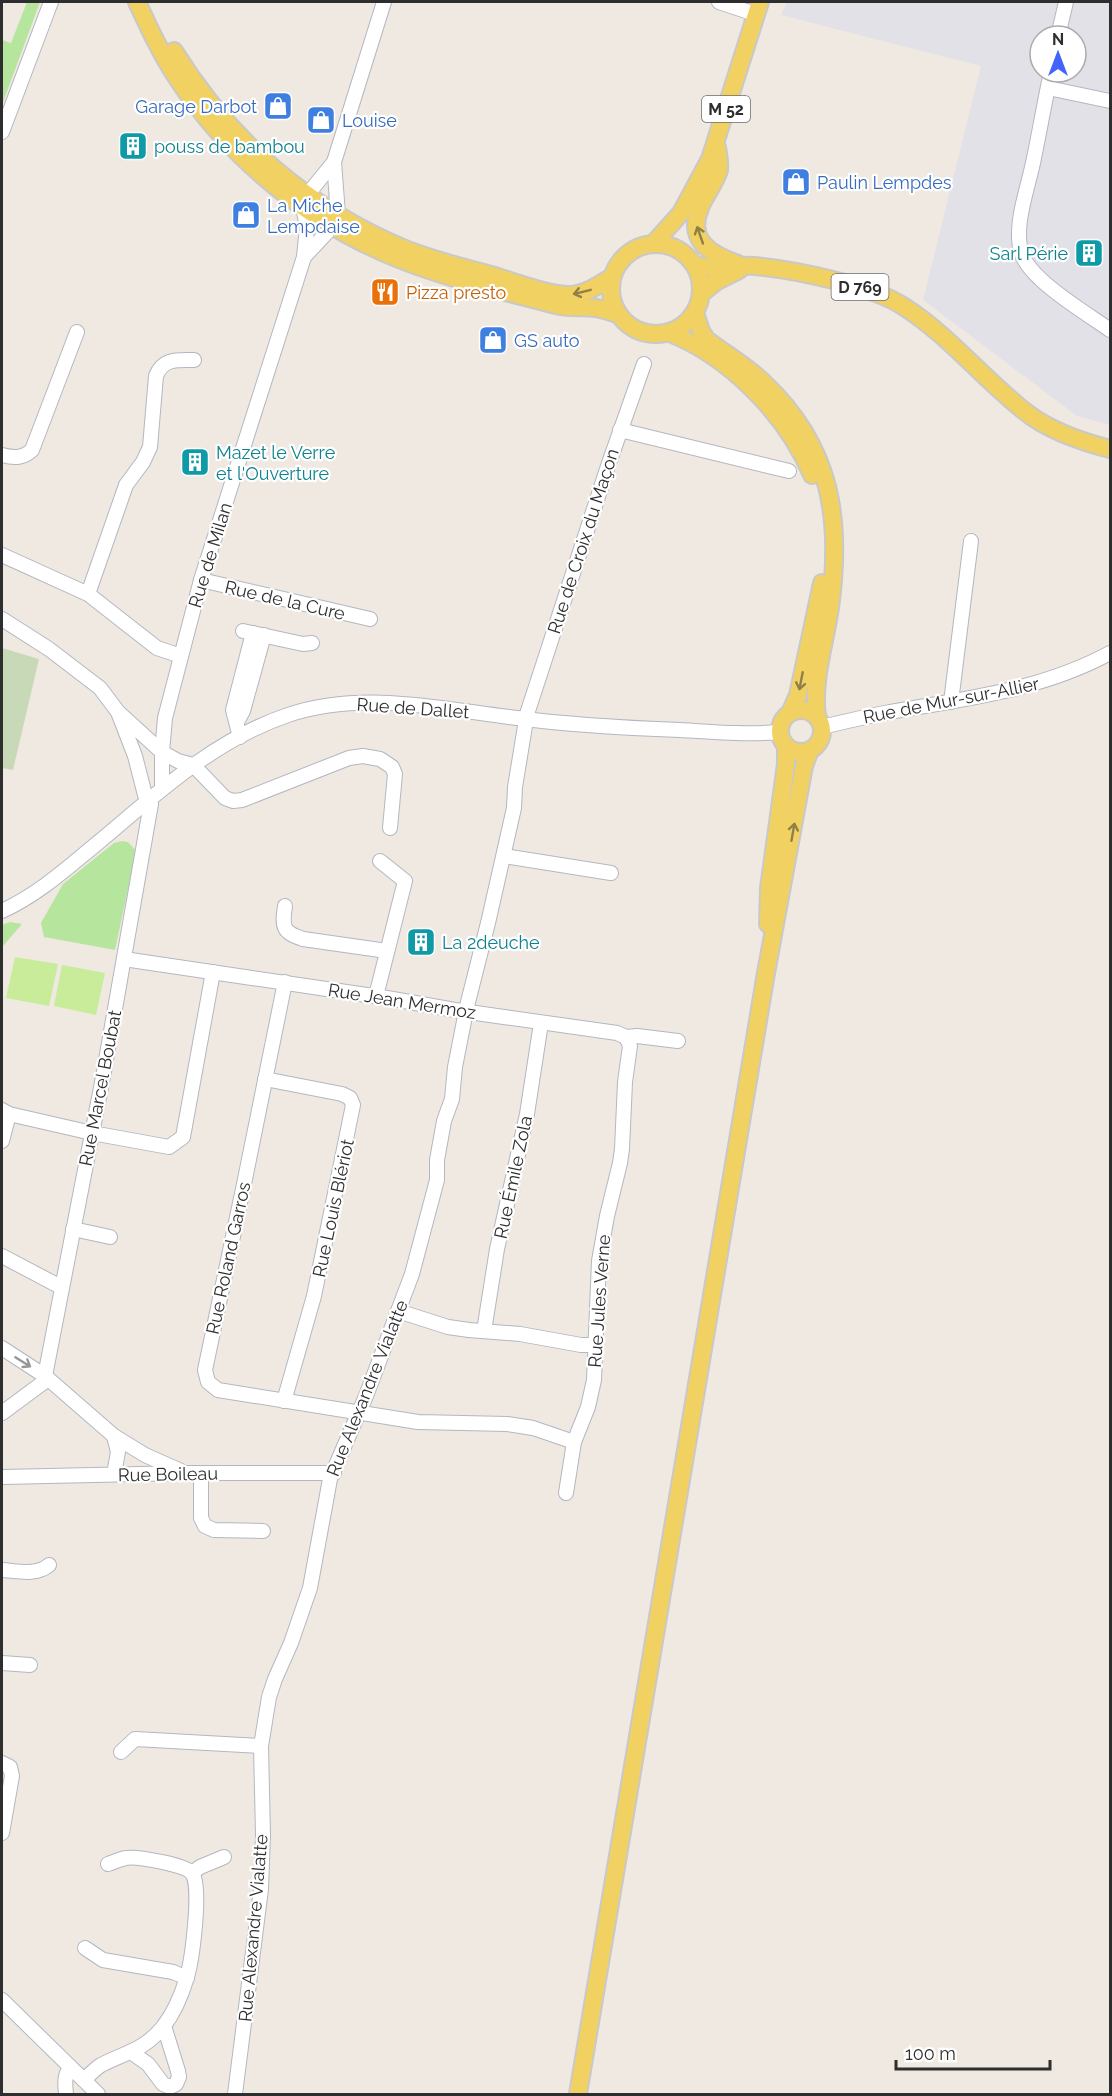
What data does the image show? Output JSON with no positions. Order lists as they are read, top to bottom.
{
  "streets": {
    "main road": ["M 52", "D 769"],
    "street": [
      "Rue de Croix du Maçon",
      "Rue de Milan",
      "Rue de la Cure",
      "Rue de Mur-sur-Allier",
      "Rue de Dallet",
      "Rue Jean Mermoz",
      "Rue Marcel Boubat",
      "Rue Émile Zola",
      "Rue Louis Blériot",
      "Rue Roland Garros",
      "Rue Jules Verne",
      "Rue Alexandre Vialatte",
      "Rue Boileau"
    ]
  },
  "crossings": [
    ["M 52", "D 769"],
    ["Rue de Croix du Maçon", "Rue de Dallet"],
    ["Rue de Croix du Maçon", "Rue Alexandre Vialatte"],
    ["Rue de Milan", "Rue de la Cure"],
    ["Rue de Milan", "Rue de Dallet"],
    ["Rue de Mur-sur-Allier", "Rue de Dallet"],
    ["Rue de Dallet", "Rue Marcel Boubat"],
    ["Rue de Dallet", "Rue Alexandre Vialatte"],
    ["Rue Jean Mermoz", "Rue Marcel Boubat"],
    ["Rue Jean Mermoz", "Rue Émile Zola"],
    ["Rue Jean Mermoz", "Rue Roland Garros"],
    ["Rue Jean Mermoz", "Rue Jules Verne"],
    ["Rue Jean Mermoz", "Rue Alexandre Vialatte"],
    ["Rue Louis Blériot", "Rue Roland Garros"],
    ["Rue Roland Garros", "Rue Jules Verne"],
    ["Rue Roland Garros", "Rue Alexandre Vialatte"],
    ["Rue Alexandre Vialatte", "Rue Boileau"]
  ],
  "places": {
    "shop": [
      "Garage Darbot",
      "Louise",
      "Paulin Lempdes",
      "La Miche Lempdaise",
      "GS auto"
    ],
    "building": [
      "pouss de bambou",
      "Sarl Périe",
      "Mazet le Verre et l'Ouverture",
      "La 2deuche"
    ],
    "restaurant": ["Pizza presto"]
  },
  "scale_bar": "100 m",
  "north": "top"
}
